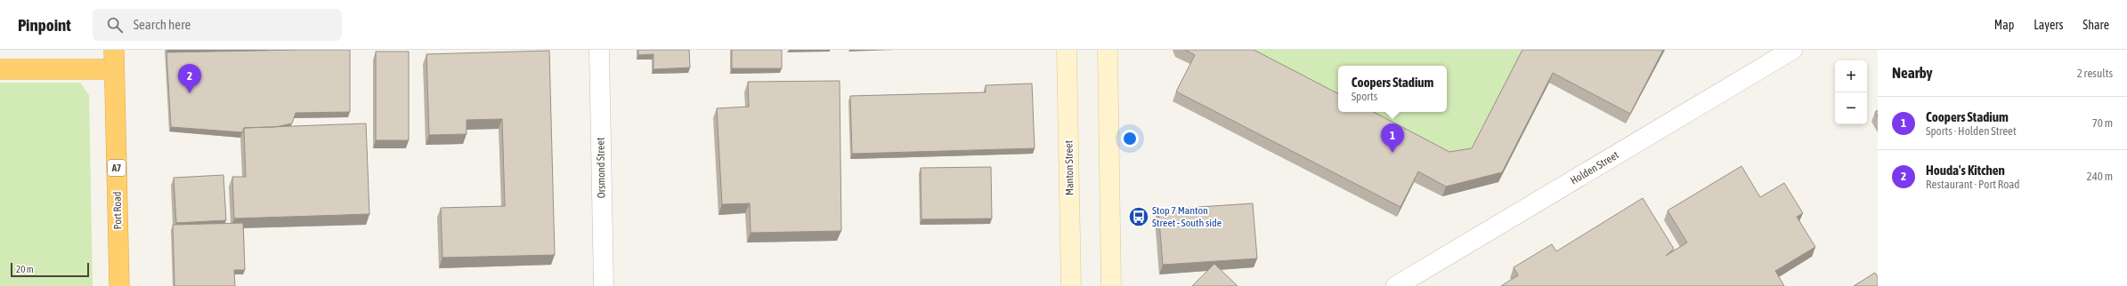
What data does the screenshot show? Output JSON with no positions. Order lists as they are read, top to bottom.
{
  "streets": {
    "highway": ["A7", "Port Road"],
    "main road": ["Manton Street"],
    "street": ["Orsmond Street", "Holden Street"]
  },
  "places": {
    "bus stop": ["Stop 7 Manton Street - South side"]
  },
  "scale_bar": "20 m",
  "page": {
    "header": "Pinpoint",
    "search": "Search here",
    "nav": ["Map", "Layers", "Share"],
    "heading": ["Nearby", "2 results"],
    "map_buttons": ["+", "−"],
    "pins": ["2", "1"],
    "popup": ["Coopers Stadium", "Sports"],
    "list": [
      {
        "mark": "1",
        "name": "Coopers Stadium",
        "note": "Sports · Holden Street",
        "value": "70 m"
      },
      {
        "mark": "2",
        "name": "Houda's Kitchen",
        "note": "Restaurant · Port Road",
        "value": "240 m"
      }
    ],
    "scale": "20 m"
  }
}
